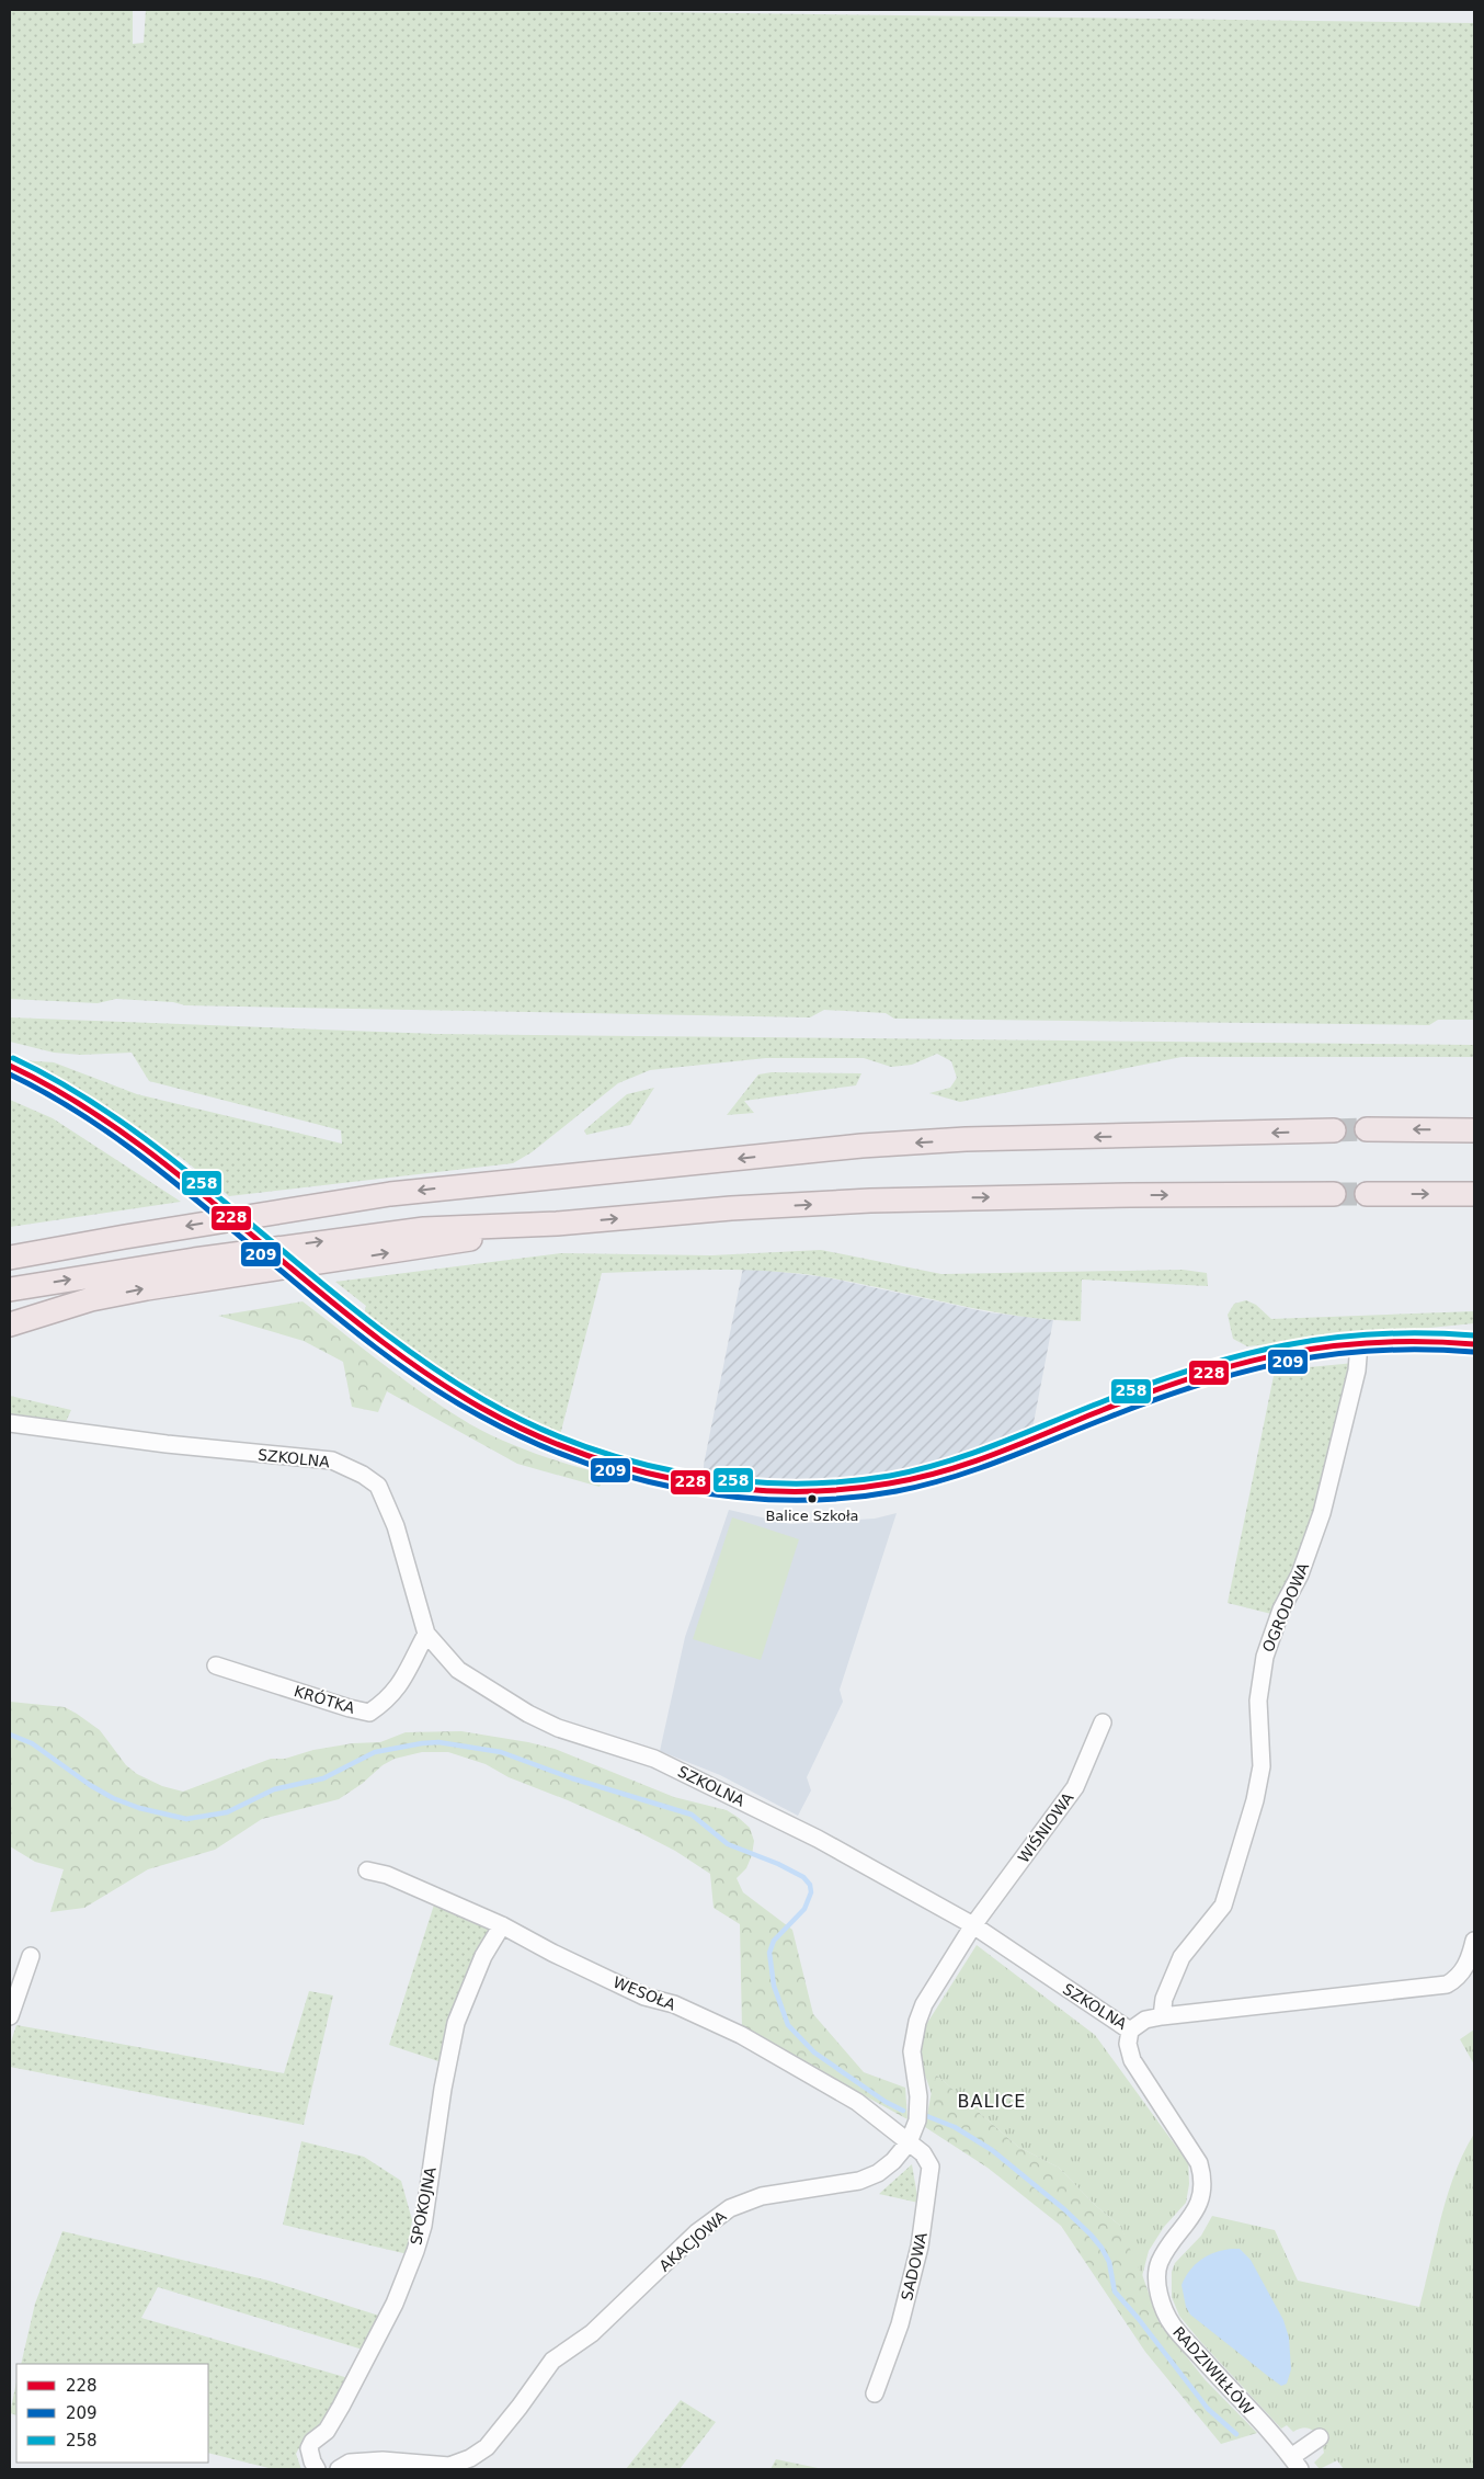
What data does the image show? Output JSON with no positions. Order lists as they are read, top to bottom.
{
  "streets": {
    "street": [
      "SZKOLNA",
      "OGRODOWA",
      "KRÓTKA",
      "WIŚNIOWA",
      "WESOŁA",
      "SPOKOJNA",
      "AKACJOWA",
      "SADOWA",
      "RADZIWIŁŁÓW"
    ]
  },
  "crossings": [
    ["SZKOLNA", "OGRODOWA"],
    ["SZKOLNA", "KRÓTKA"],
    ["SZKOLNA", "WIŚNIOWA"],
    ["SZKOLNA", "AKACJOWA"],
    ["SZKOLNA", "RADZIWIŁŁÓW"],
    ["WIŚNIOWA", "AKACJOWA"],
    ["WESOŁA", "SPOKOJNA"],
    ["WESOŁA", "AKACJOWA"],
    ["WESOŁA", "SADOWA"],
    ["AKACJOWA", "SADOWA"]
  ],
  "districts": ["BALICE"],
  "places": ["Balice Szkoła"],
  "lines": ["transit line 258", "transit line 228", "transit line 209"],
  "legend": ["228", "209", "258"]
}
